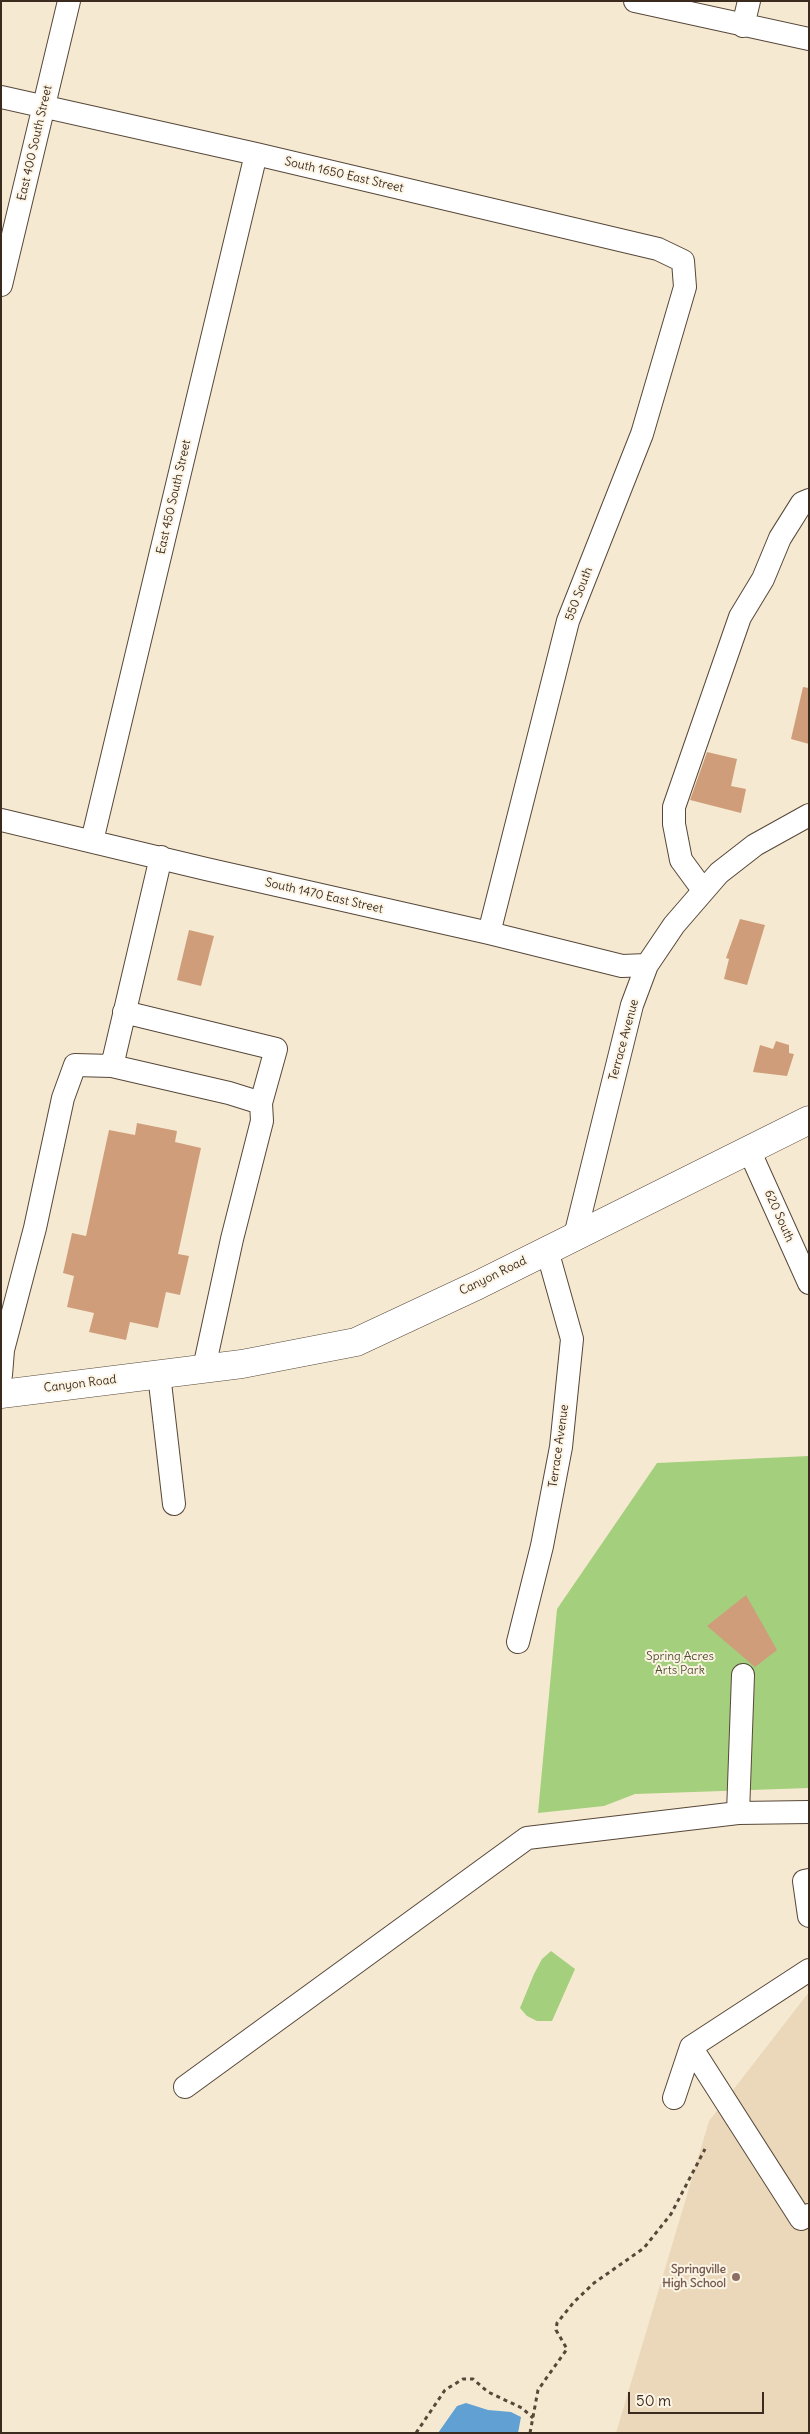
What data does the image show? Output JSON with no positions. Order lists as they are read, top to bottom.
{
  "streets": {
    "main road": ["Canyon Road"],
    "street": [
      "East 400 South Street",
      "South 1650 East Street",
      "East 450 South Street",
      "550 South",
      "South 1470 East Street",
      "Terrace Avenue",
      "620 South"
    ]
  },
  "crossings": [
    ["East 400 South Street", "South 1650 East Street"],
    ["South 1650 East Street", "East 450 South Street"],
    ["South 1650 East Street", "550 South"],
    ["East 450 South Street", "South 1470 East Street"],
    ["550 South", "South 1470 East Street"],
    ["South 1470 East Street", "Terrace Avenue"],
    ["Terrace Avenue", "Canyon Road"],
    ["620 South", "Canyon Road"]
  ],
  "parks": ["Spring Acres Arts Park"],
  "places": ["Springville High School"],
  "scale_bar": "50 m"
}
